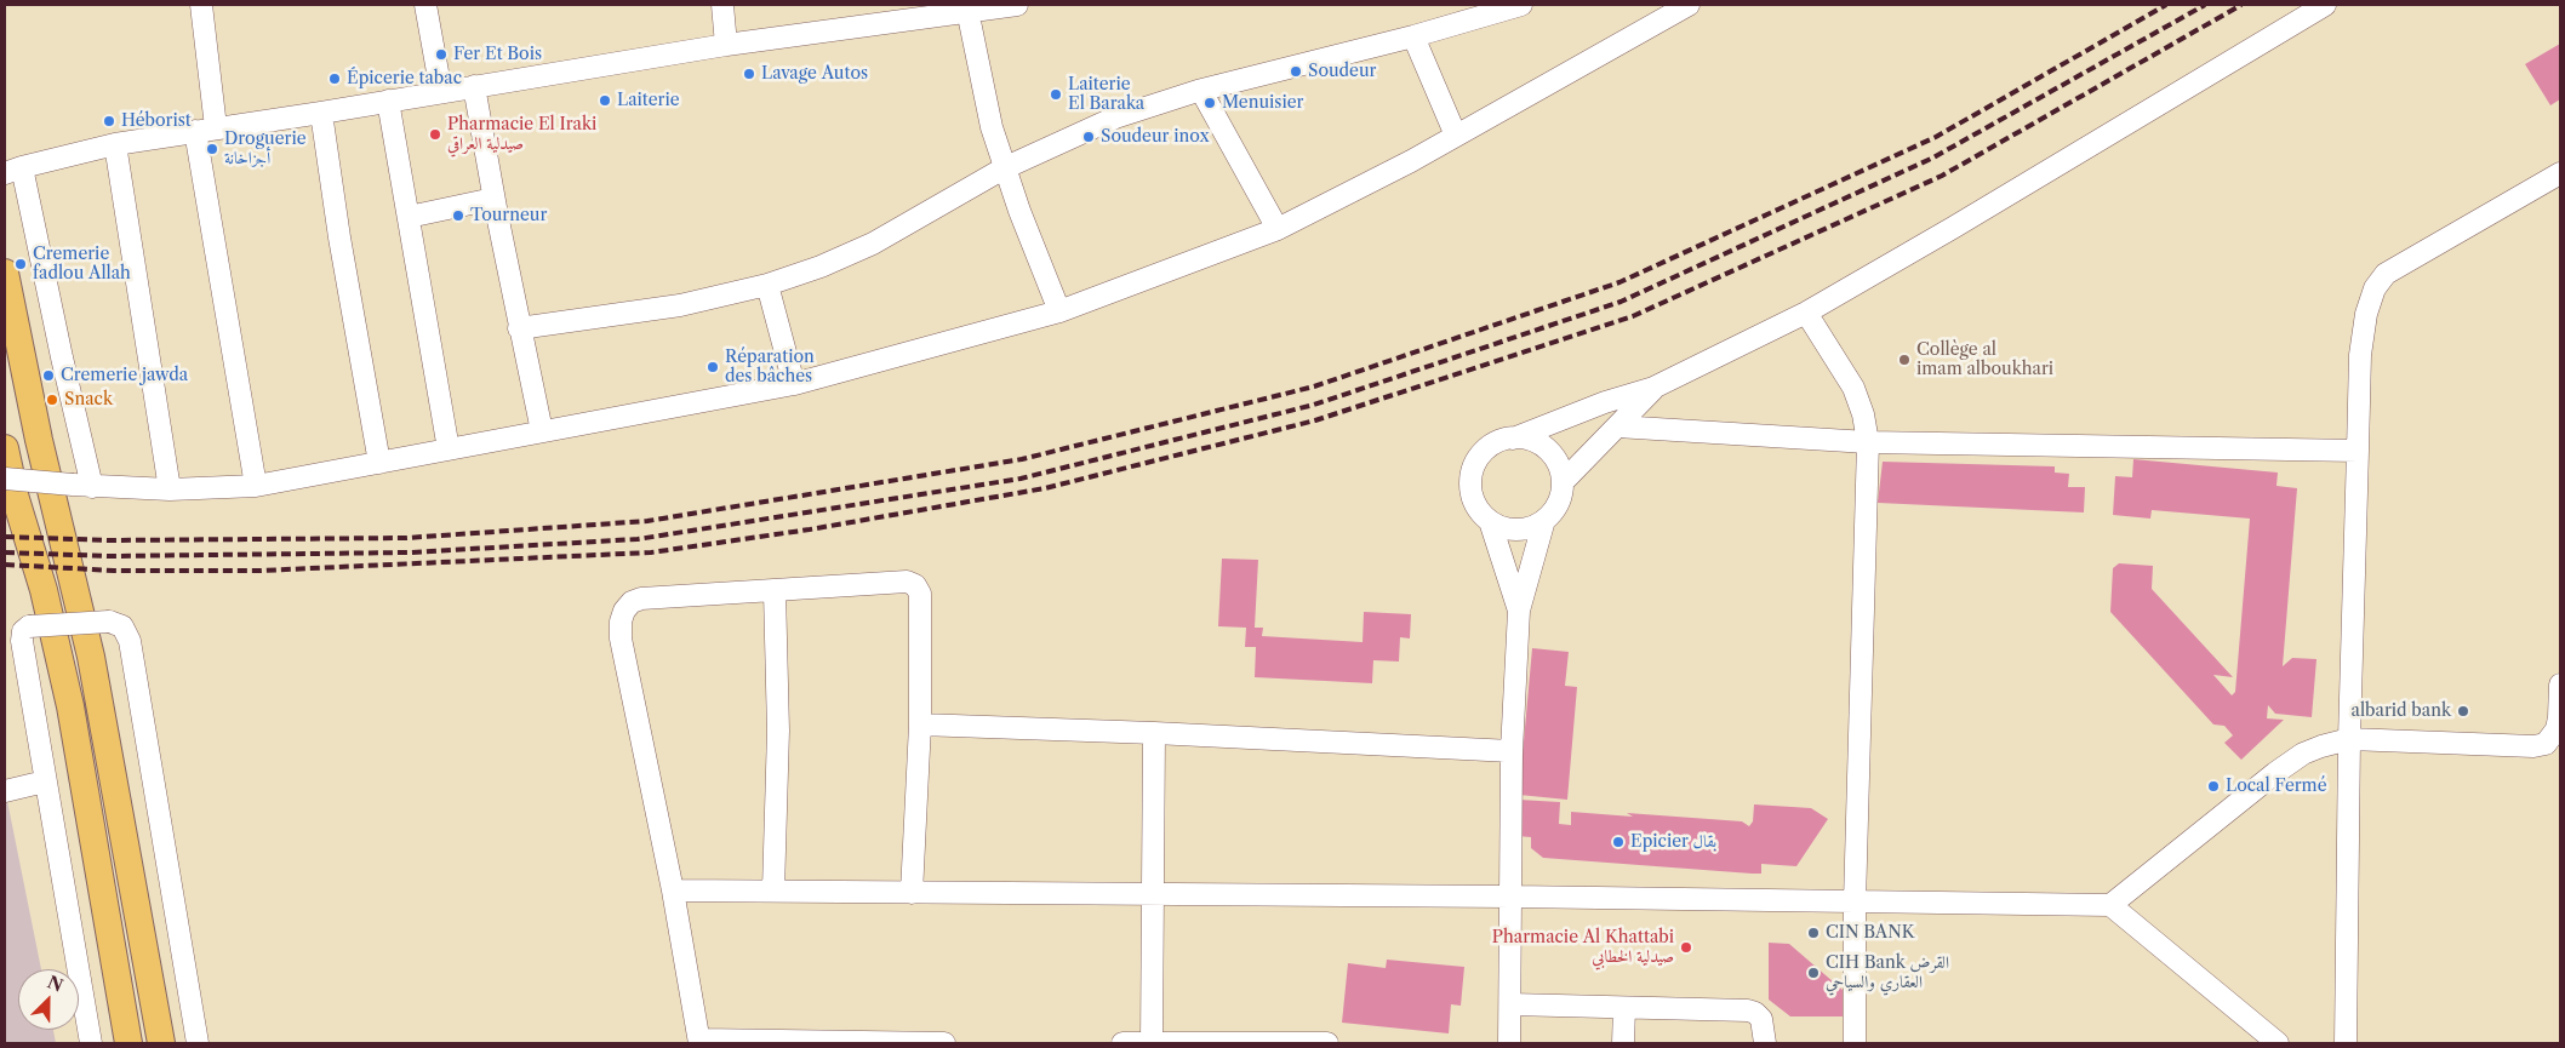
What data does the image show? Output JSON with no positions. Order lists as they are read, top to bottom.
{
  "places": [
    "Fer Et Bois",
    "Soudeur",
    "Lavage Autos",
    "Épicerie tabac",
    "Laiterie El Baraka",
    "Laiterie",
    "Menuisier",
    "Héborist",
    "Pharmacie El Iraki صيدلية العراقي",
    "Soudeur inox",
    "Droguerie أجزاخانة",
    "Tourneur",
    "Cremerie fadlou Allah",
    "Collège al imam alboukhari",
    "Réparation des bâches",
    "Cremerie jawda",
    "Snack",
    "albarid bank",
    "Local Fermé",
    "Epicier بقال",
    "CIN BANK",
    "Pharmacie Al Khattabi صيدلية الخطابي",
    "CIH Bank القرض العقاري والسياحي"
  ],
  "north": "top right"
}
